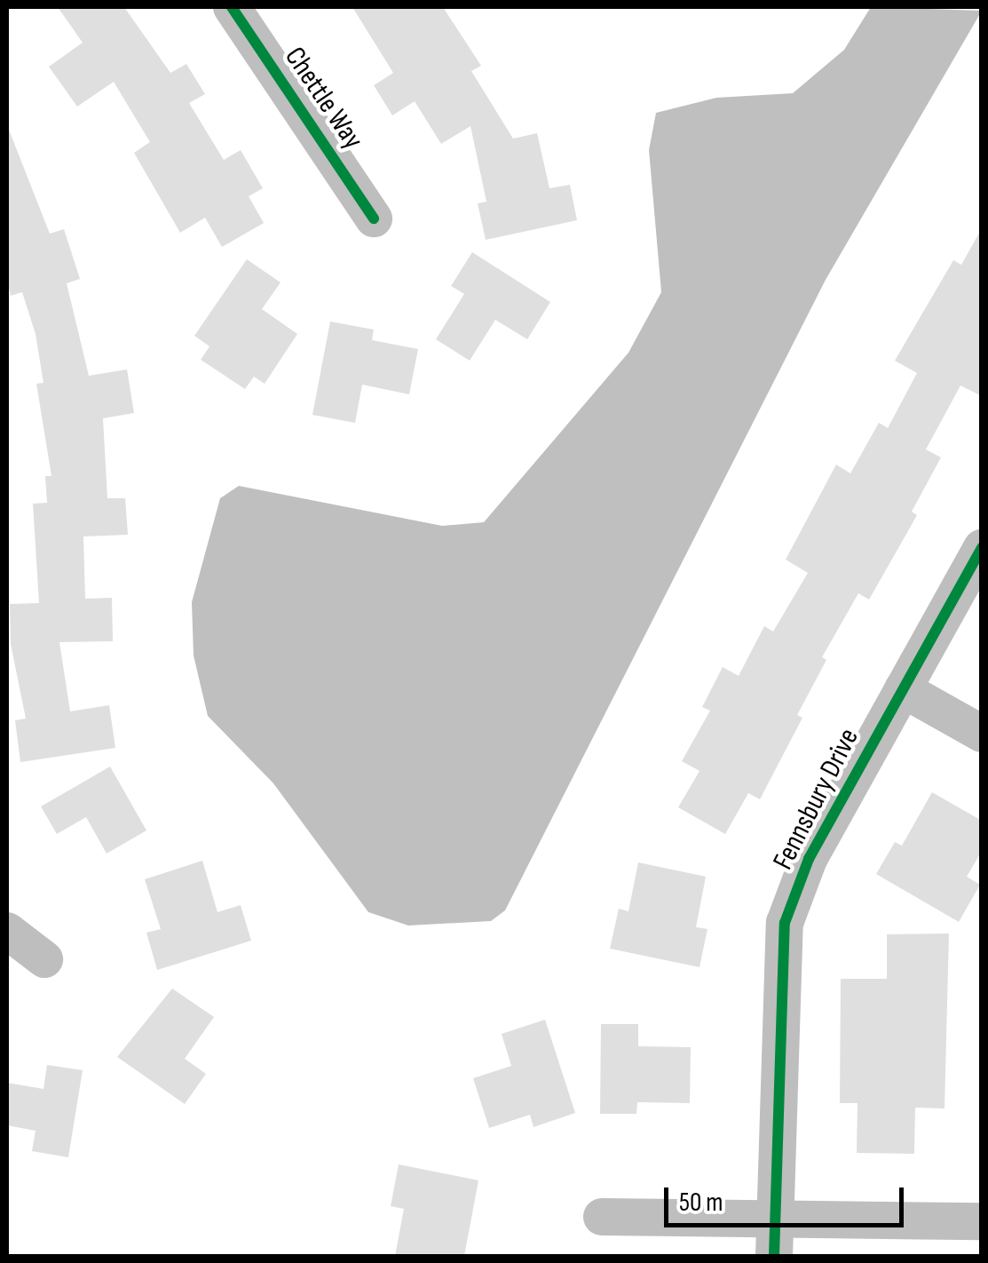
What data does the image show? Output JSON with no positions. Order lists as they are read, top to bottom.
{
  "streets": {
    "street": ["Chettle Way", "Fennsbury Drive"]
  },
  "scale_bar": "50 m"
}
